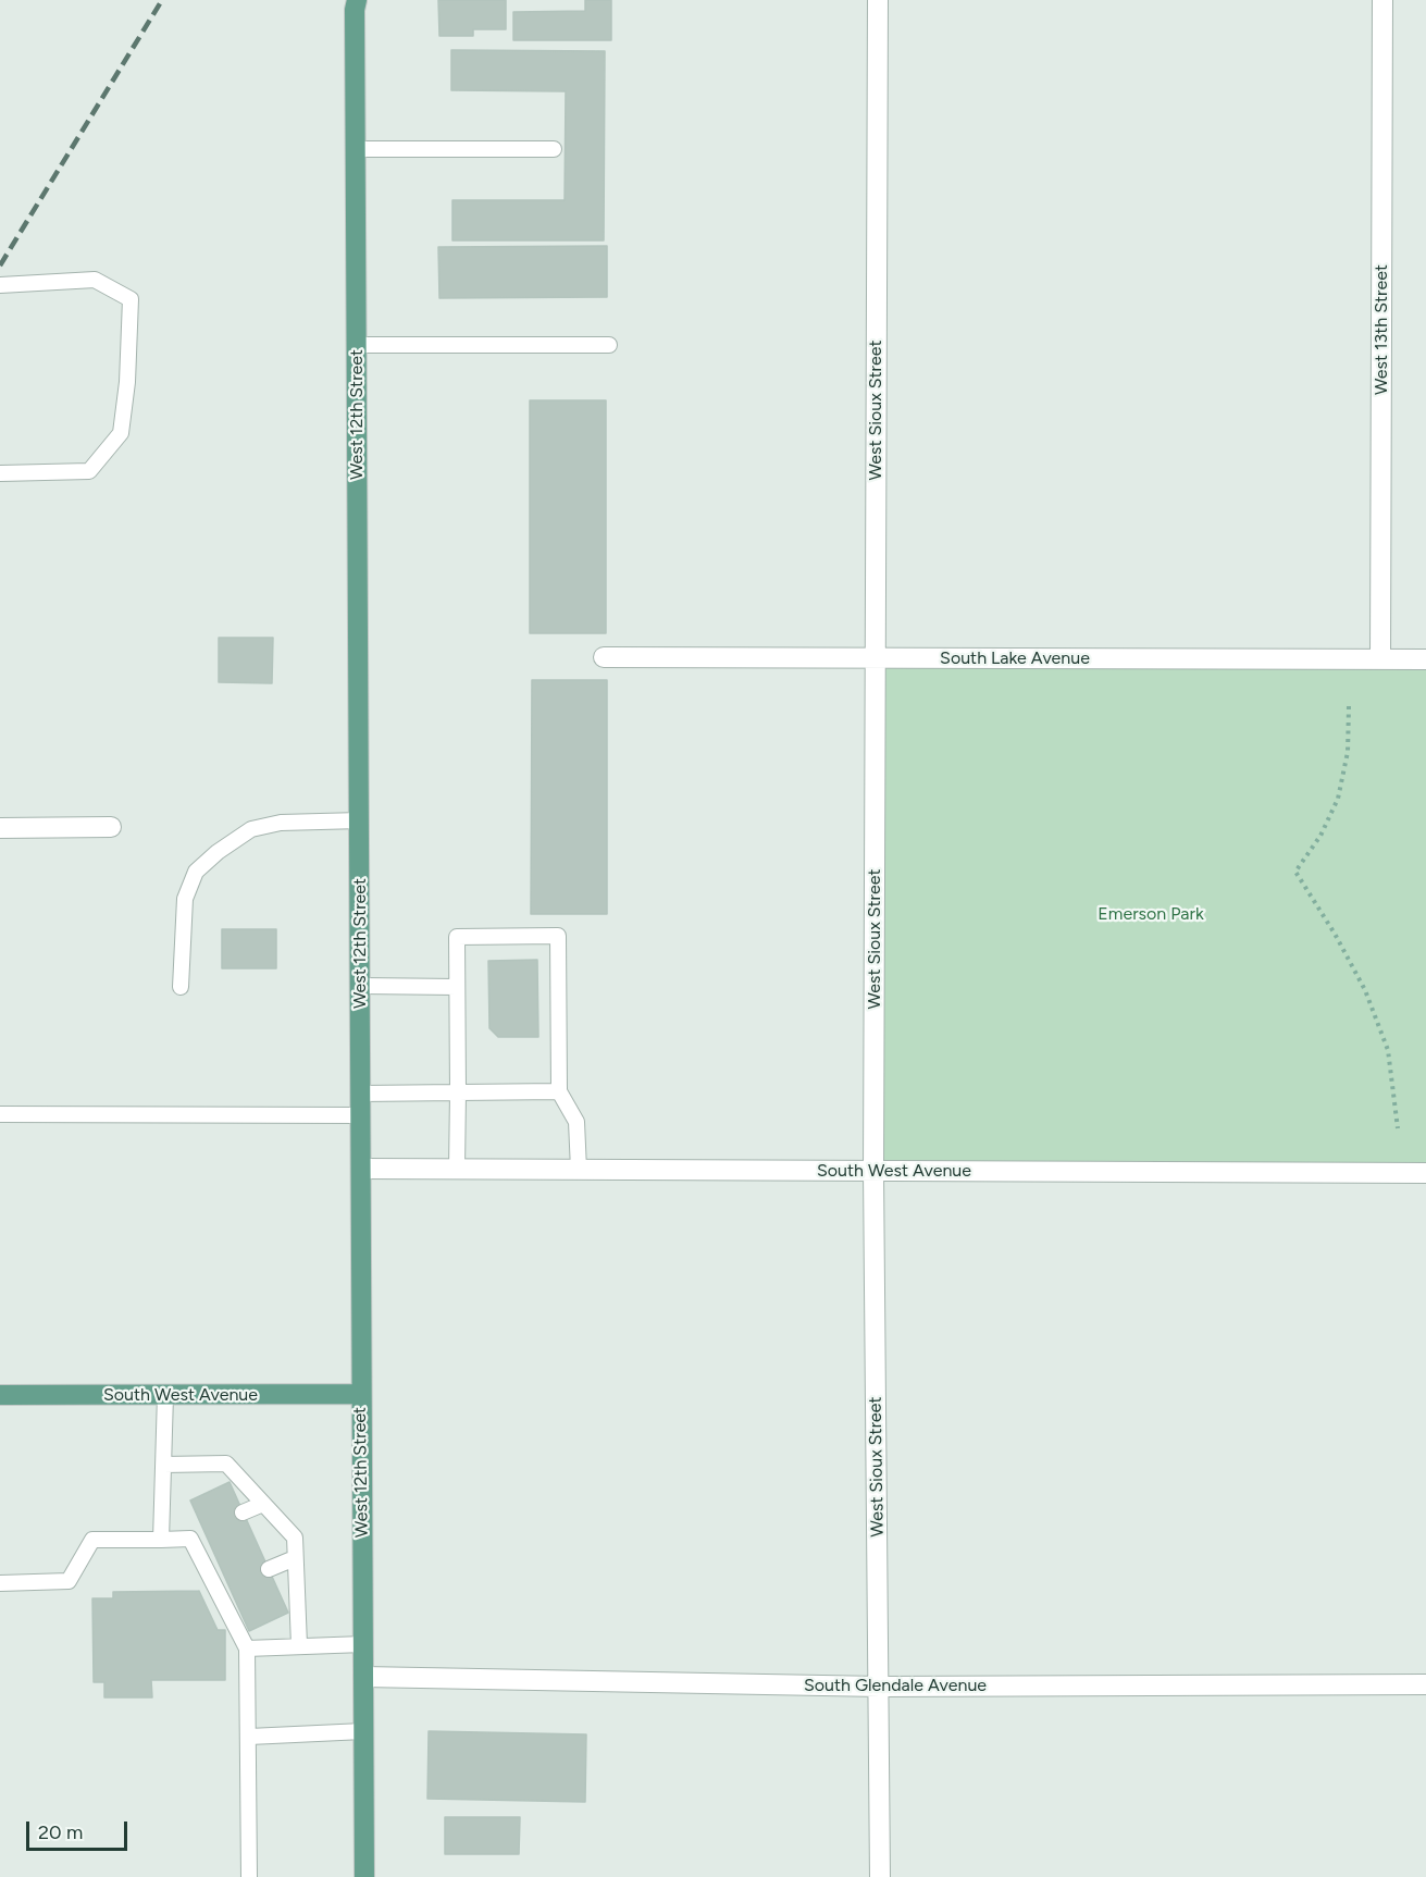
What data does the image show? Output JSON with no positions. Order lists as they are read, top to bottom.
{
  "streets": {
    "main road": ["West 12th Street", "South West Avenue"],
    "street": [
      "West 13th Street",
      "West Sioux Street",
      "South Lake Avenue",
      "South Glendale Avenue"
    ]
  },
  "crossings": [
    ["West 13th Street", "South Lake Avenue"],
    ["West Sioux Street", "South Lake Avenue"],
    ["West Sioux Street", "South West Avenue"],
    ["West Sioux Street", "South Glendale Avenue"],
    ["West 12th Street", "South West Avenue"],
    ["West 12th Street", "South Glendale Avenue"]
  ],
  "parks": ["Emerson Park"],
  "scale_bar": "20 m"
}
